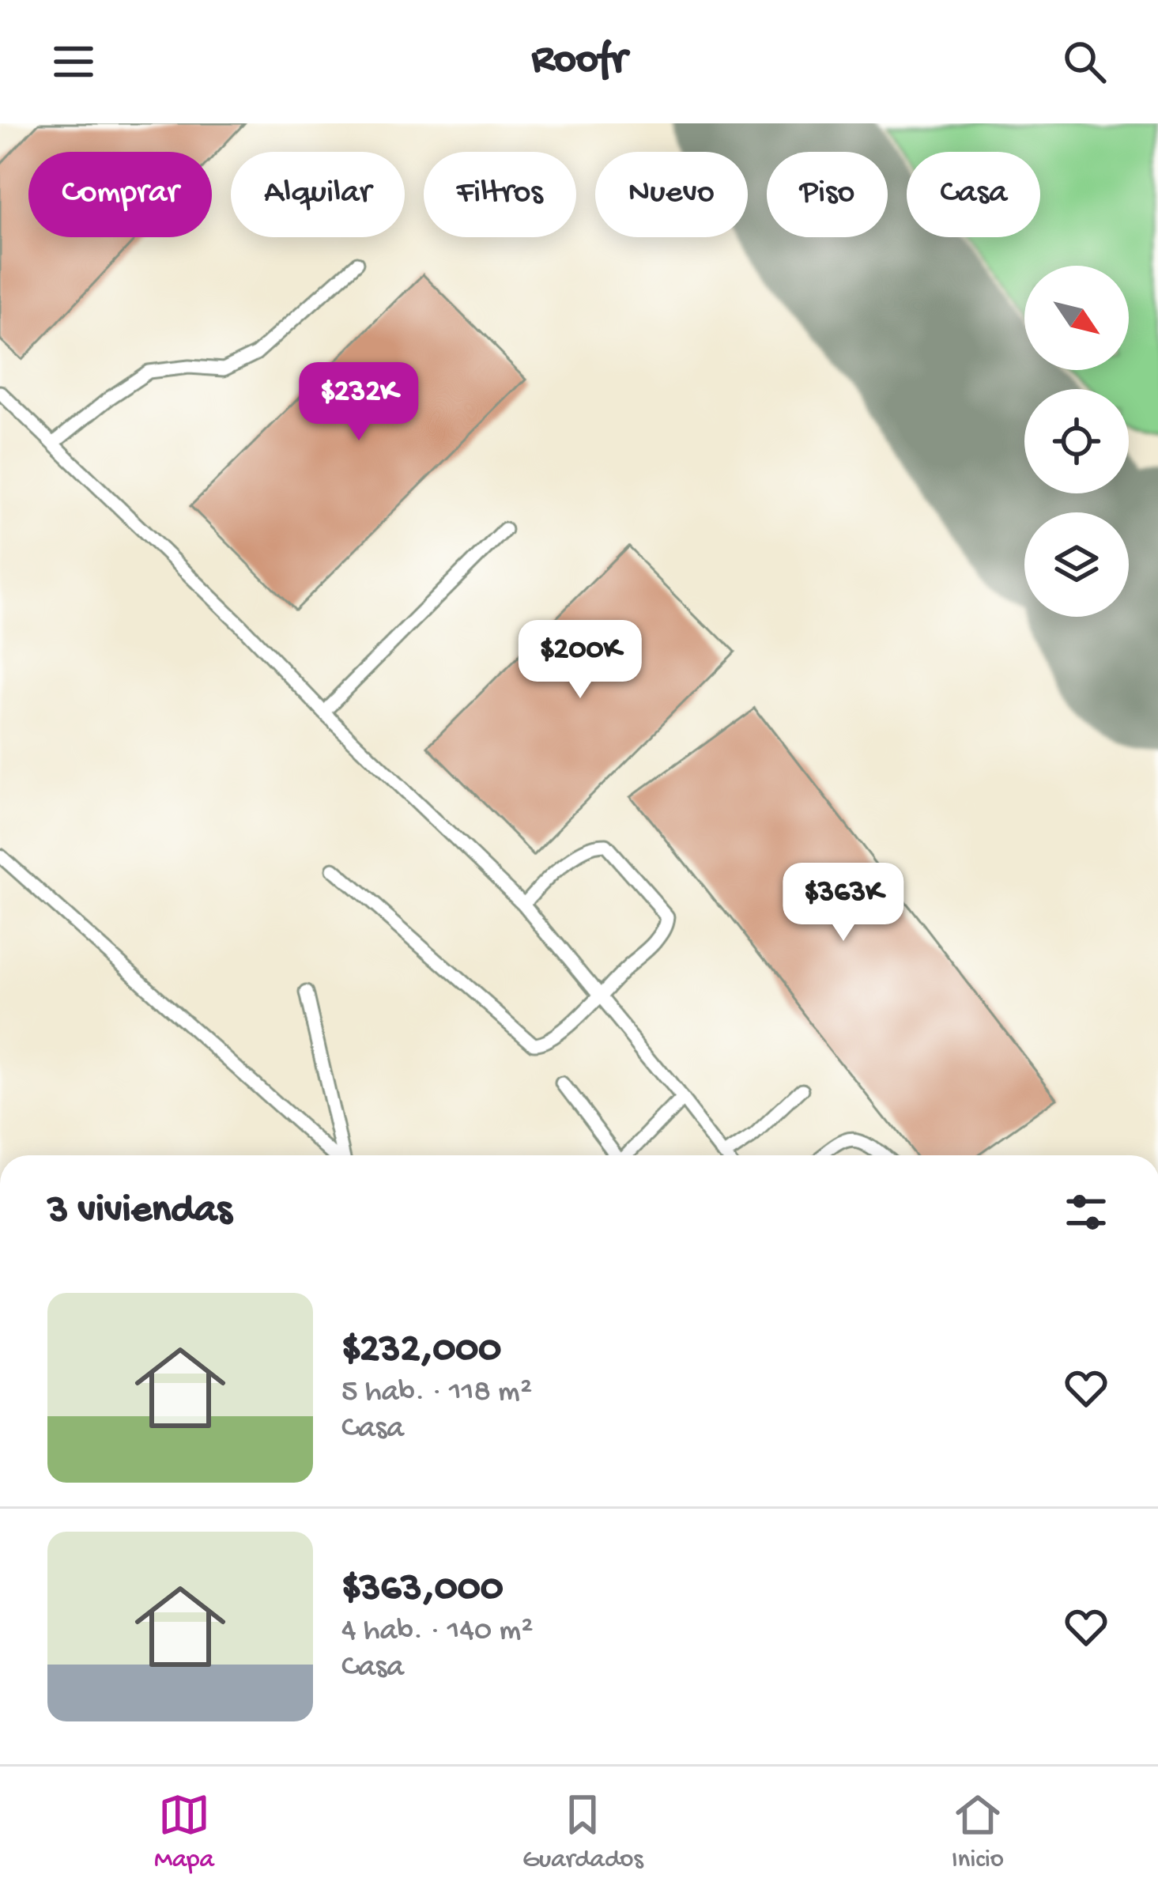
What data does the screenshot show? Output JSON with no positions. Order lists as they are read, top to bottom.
{
  "north": "bottom right",
  "page": {
    "header": "Roofr",
    "chip": [
      "Comprar",
      "Alquilar",
      "Filtros",
      "Nuevo",
      "Piso",
      "Casa"
    ],
    "price": ["$232K", "$200K", "$363K"],
    "heading": "3 viviendas",
    "list": [
      {
        "name": "$232,000",
        "note": "5 hab. · 118 m² · Casa"
      },
      {
        "name": "$363,000",
        "note": "4 hab. · 140 m² · Casa"
      }
    ],
    "tabs": ["Mapa", "Guardados", "Inicio"]
  }
}
